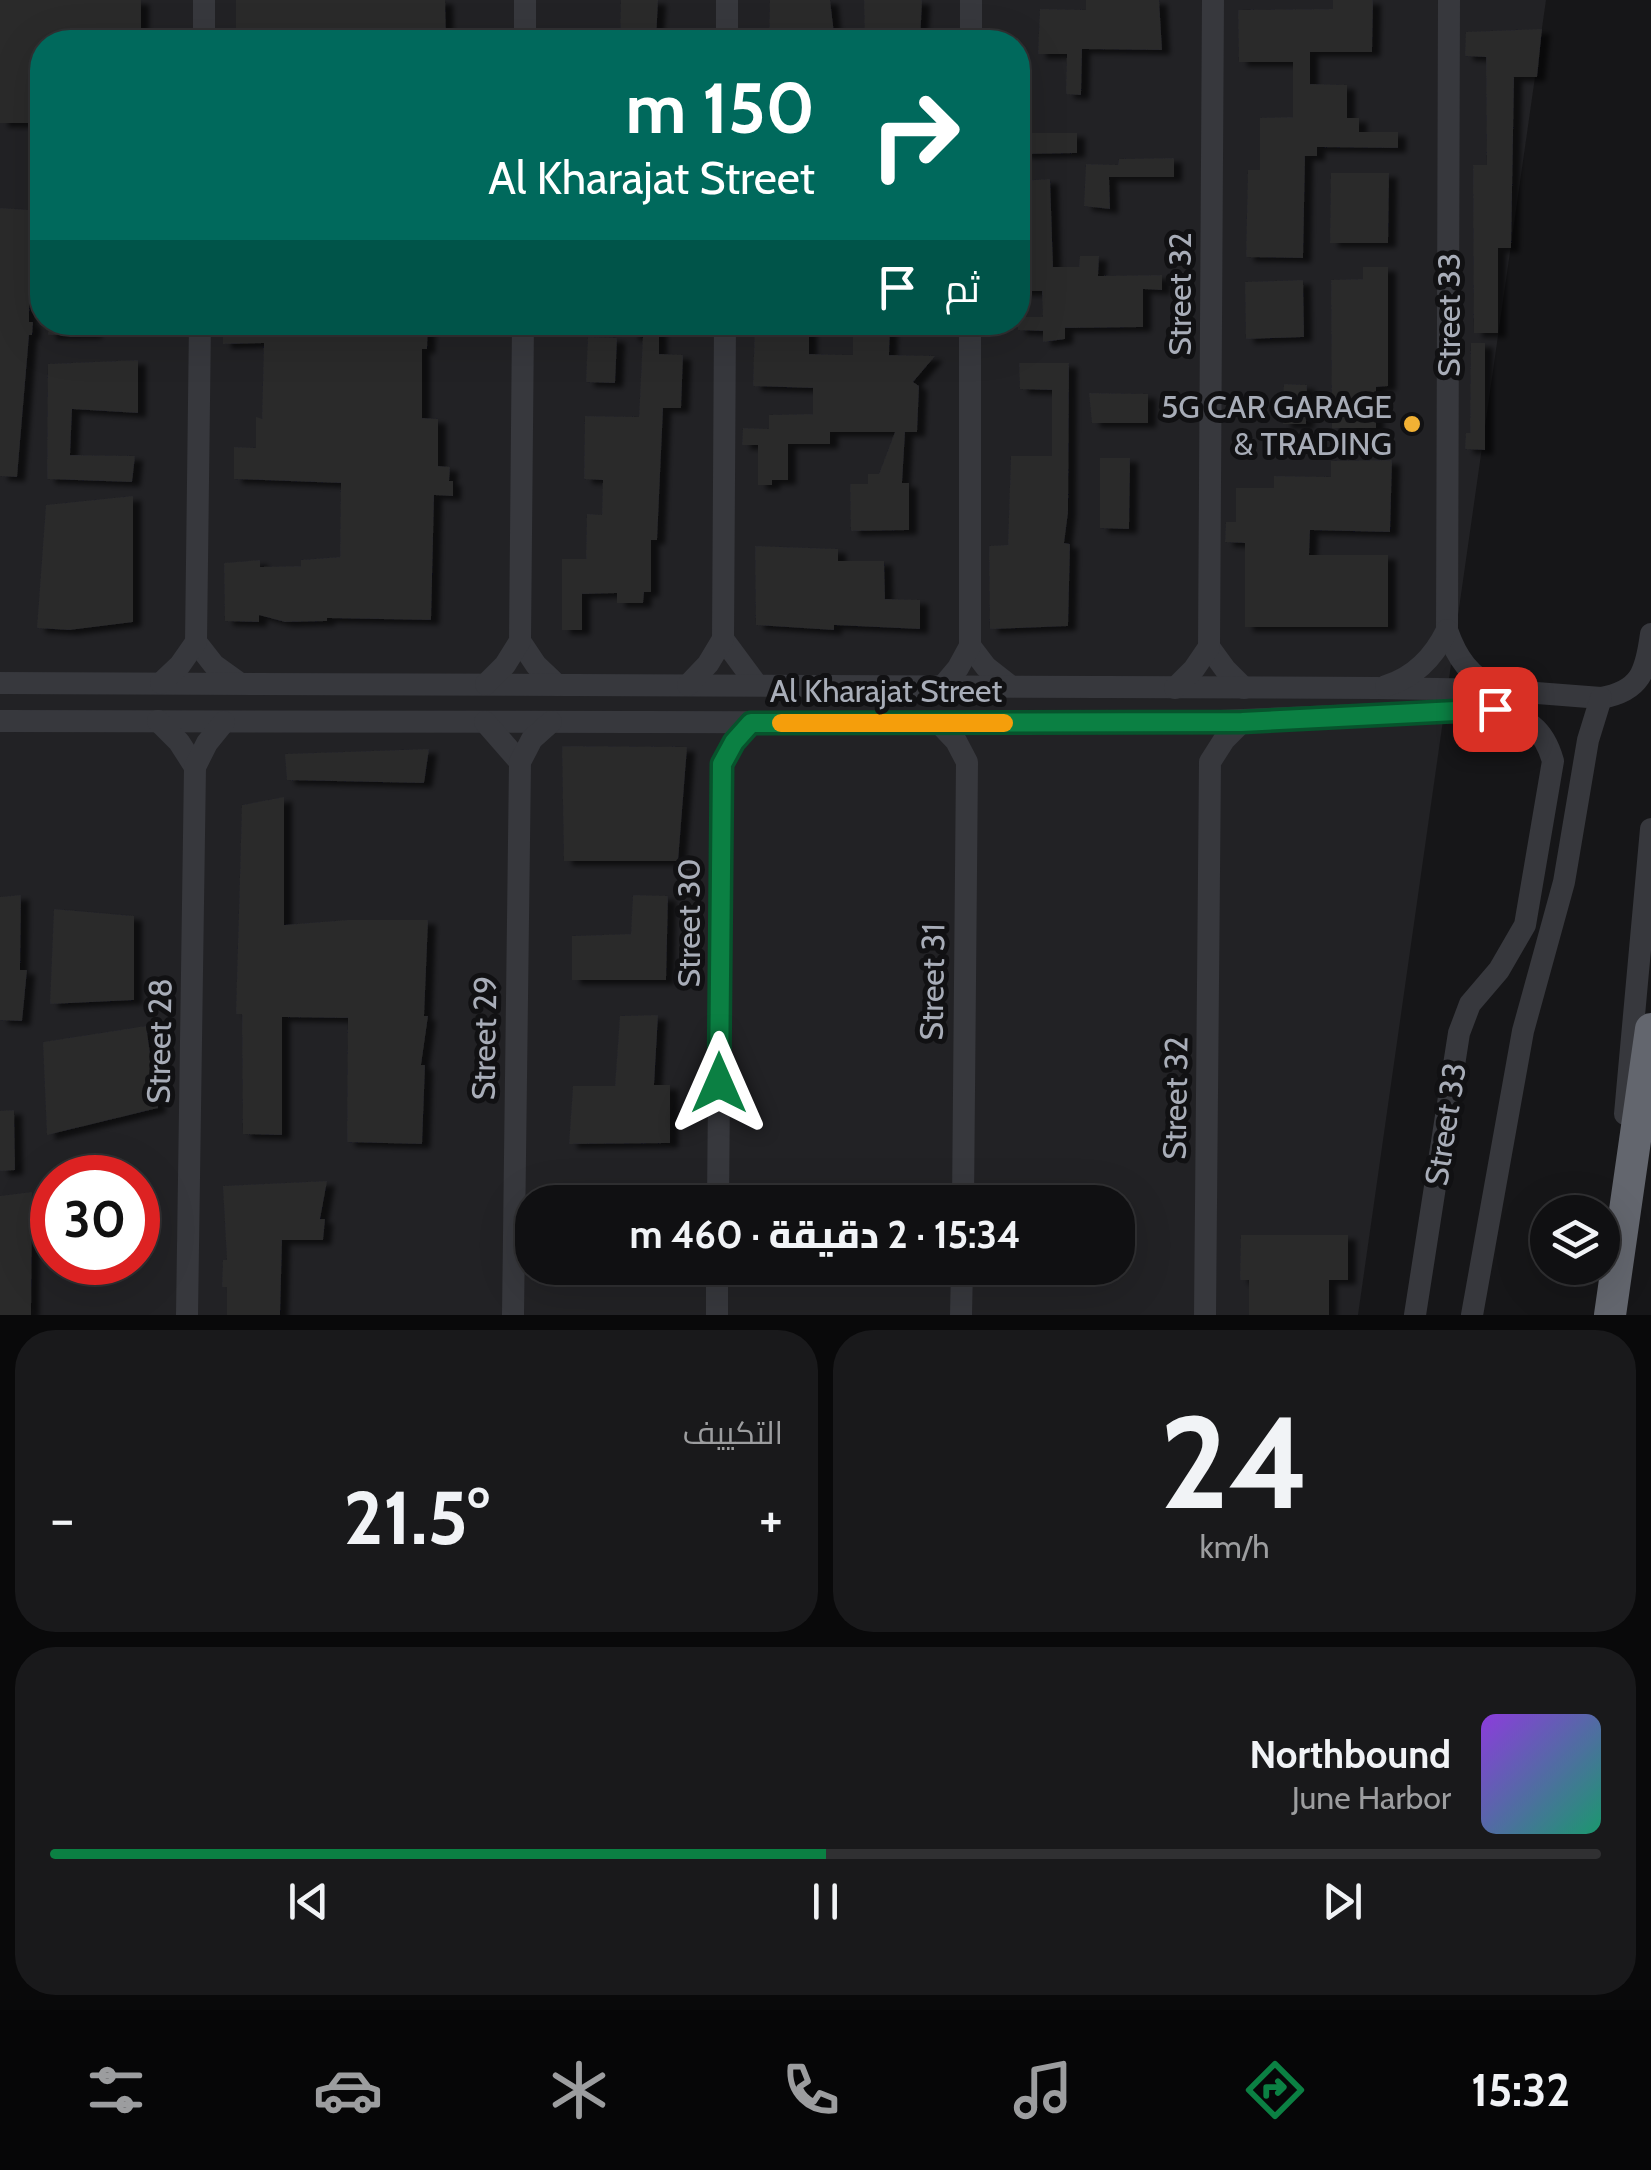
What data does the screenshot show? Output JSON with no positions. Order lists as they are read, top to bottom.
{
  "streets": {
    "street": [
      "Street 32",
      "Street 33",
      "Al Kharajat Street",
      "Street 30",
      "Street 31",
      "Street 29",
      "Street 28"
    ]
  },
  "crossings": [
    ["Street 33", "Al Kharajat Street"]
  ],
  "places": ["5G CAR GARAGE & TRADING"],
  "page": {
    "turn": ["150 m", "Al Kharajat Street"],
    "then": "ثم",
    "limit": "30",
    "trip": "15:34 · 2 دقيقة · 460 m",
    "tile": [
      ["24", "km/h"],
      "التكييف"
    ],
    "heat": ["−", "21.5°", "+"],
    "song": ["Northbound", "June Harbor"],
    "tabs": "15:32"
  }
}
